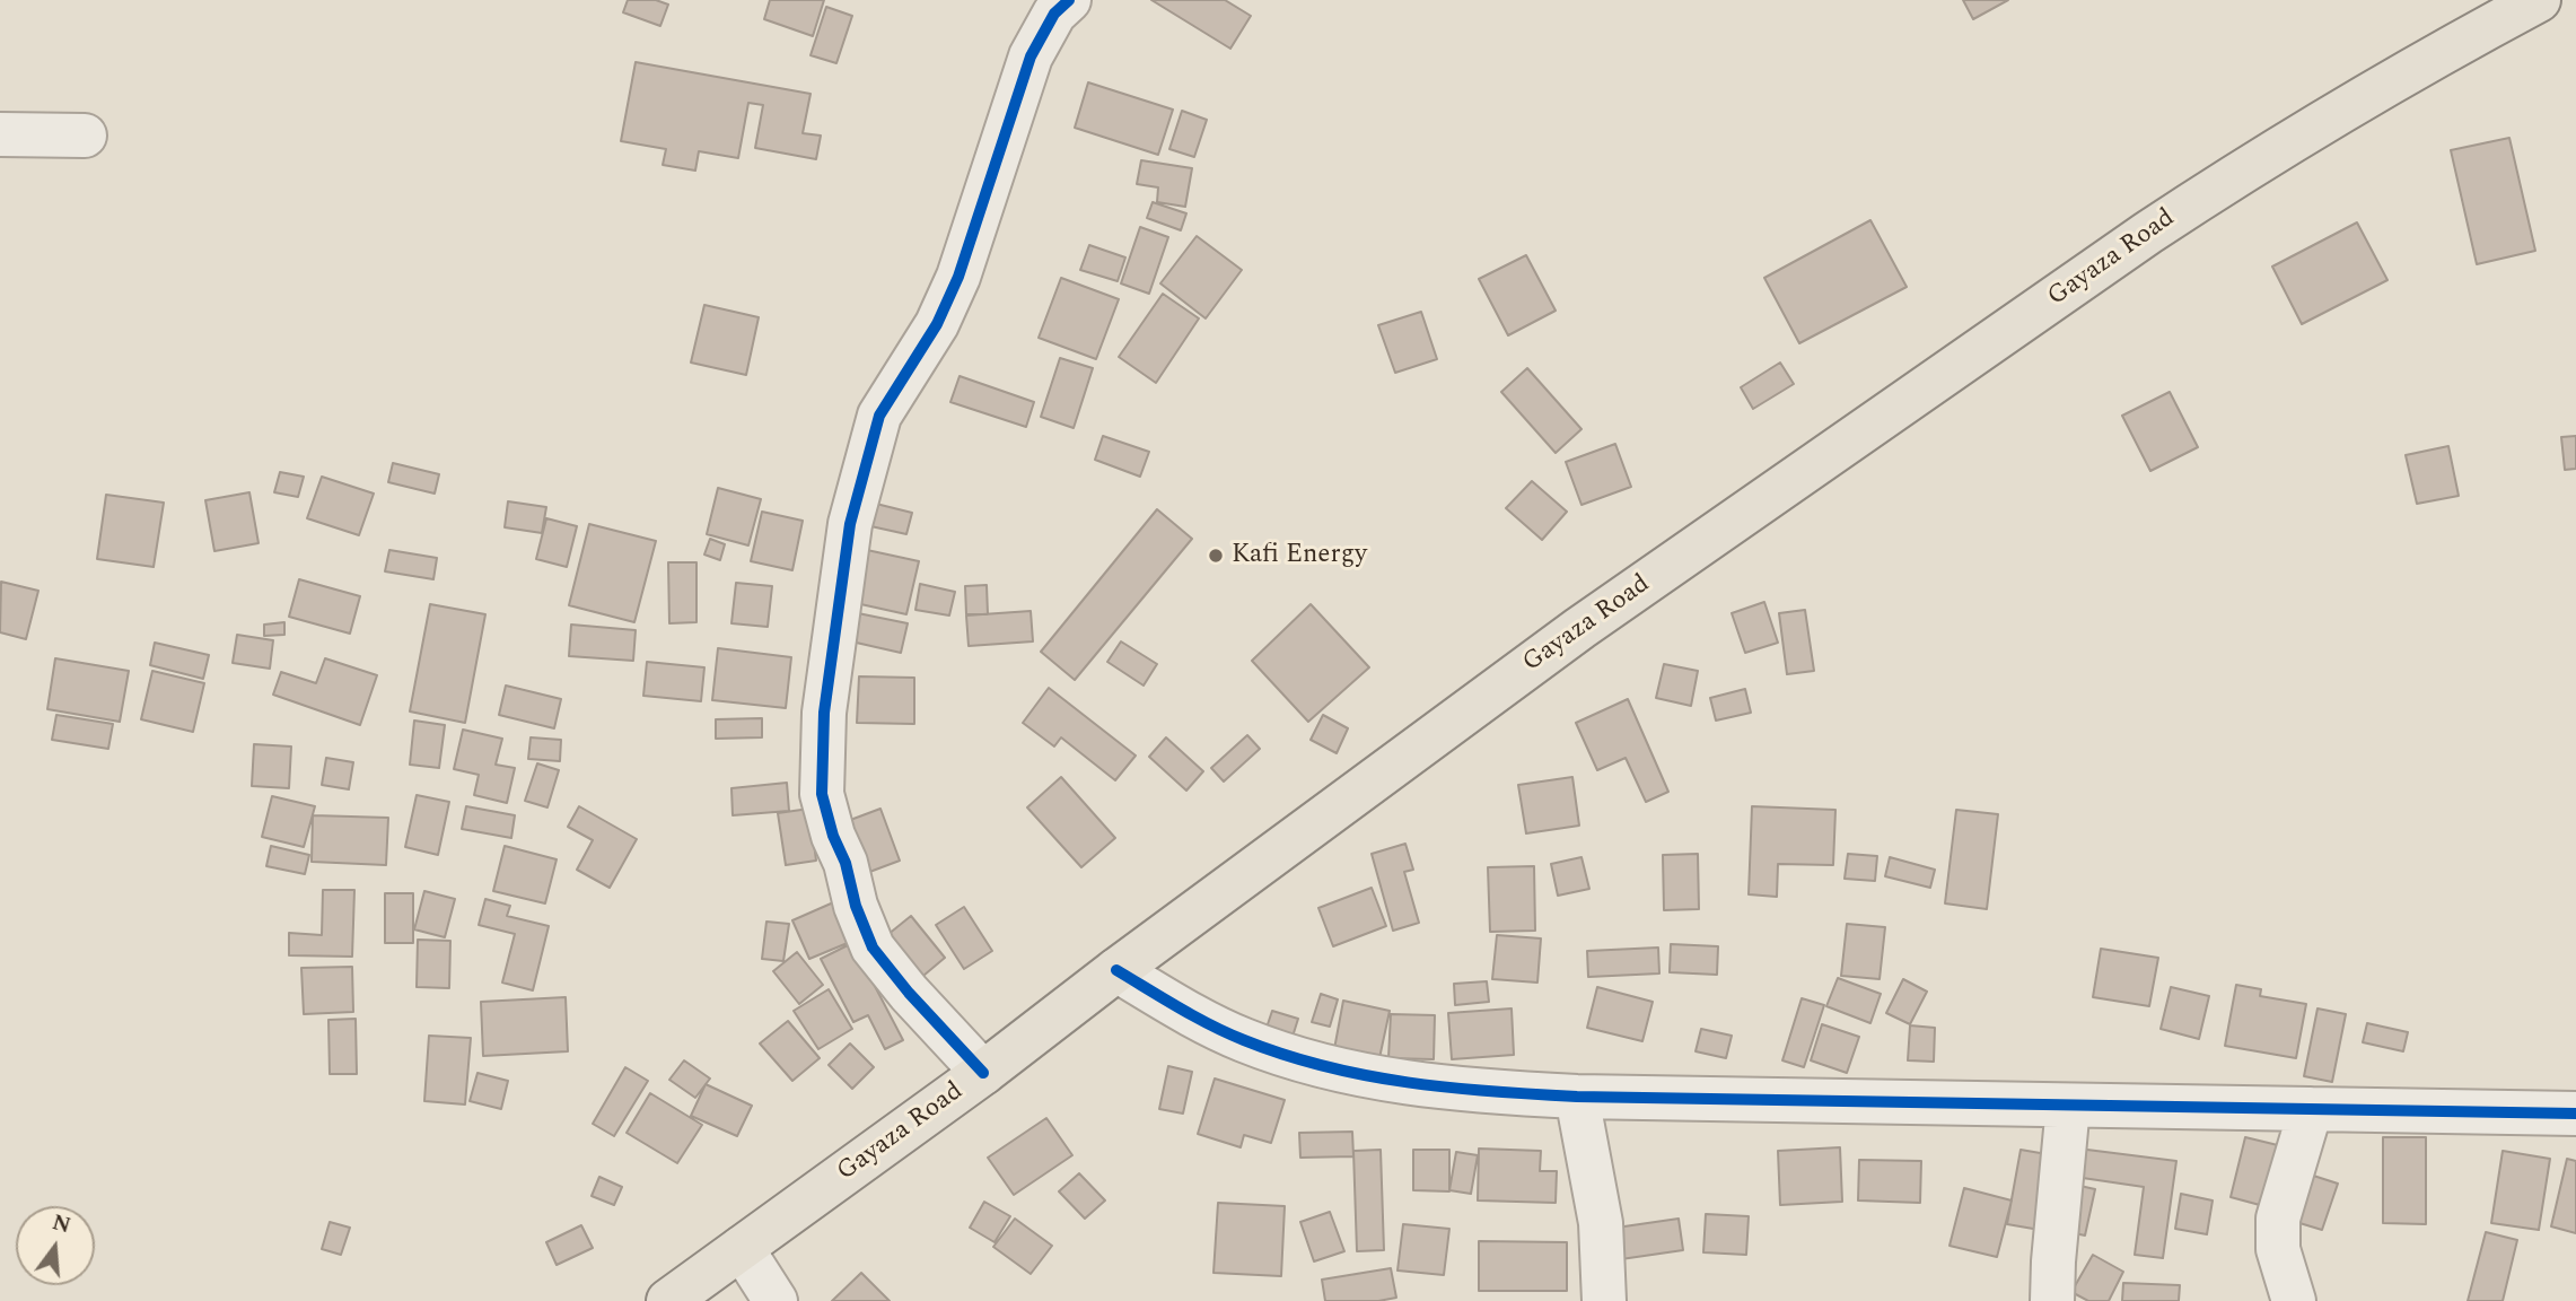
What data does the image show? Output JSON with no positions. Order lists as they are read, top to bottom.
{
  "streets": {
    "main road": ["Gayaza Road"]
  },
  "places": ["Kafi Energy"],
  "north": "top"
}
